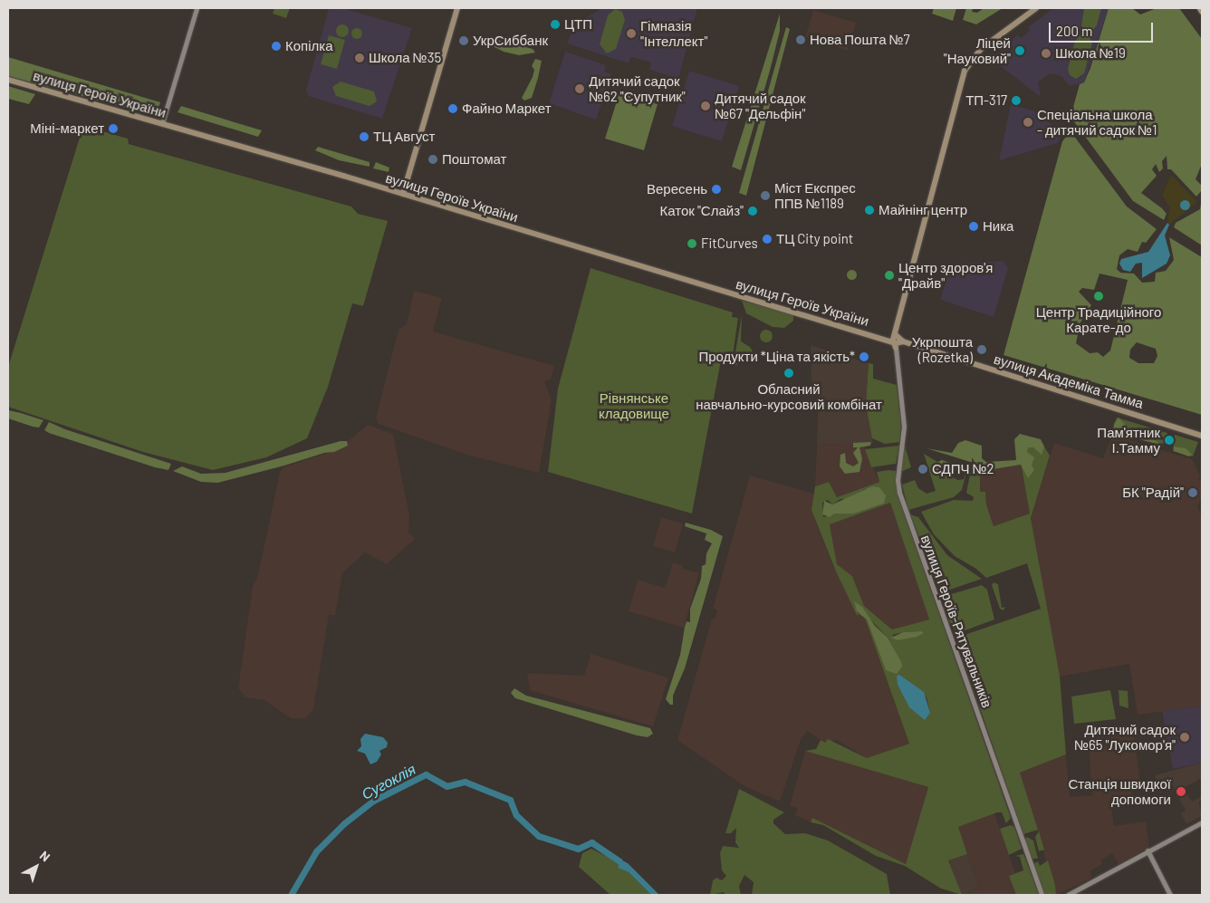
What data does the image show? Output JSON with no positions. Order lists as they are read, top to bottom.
{
  "streets": {
    "main road": ["вулиця Героїв України", "вулиця Академіка Тамма", "вулиця Героїв-Рятувальників"]
  },
  "crossings": [
    ["вулиця Героїв України", "вулиця Академіка Тамма"],
    ["вулиця Героїв України", "вулиця Героїв-Рятувальників"],
    ["вулиця Академіка Тамма", "вулиця Героїв-Рятувальників"]
  ],
  "water": ["Сугоклія"],
  "parks": ["Рівнянське кладовище"],
  "places": [
    "ЦТП",
    "Гімназія \"Інтеллект\"",
    "Нова Пошта №7",
    "УкрСиббанк",
    "Копілка",
    "Ліцей \"Науковий\"",
    "Школа №19",
    "Школа №35",
    "Дитячий садок №62 \"Супутник\"",
    "ТП-317",
    "Дитячий садок №67 \"Дельфін\"",
    "Файно Маркет",
    "Спеціальна школа - дитячий садок №1",
    "Міні-маркет",
    "ТЦ Август",
    "Поштомат",
    "Вересень",
    "Міст Експрес ППВ №1189",
    "Майнінг центр",
    "Каток \"Слайз\"",
    "Ника",
    "ТЦ City point",
    "FitCurves",
    "Центр здоров'я \"Драйв\"",
    "Центр Традиційного Карате-до",
    "Укрпошта (Rozetka)",
    "Продукти *Ціна та якість*",
    "Обласний навчально-курсовий комбінат",
    "Пам'ятник І.Тамму",
    "СДПЧ №2",
    "БК \"Радій\"",
    "Дитячий садок №65 \"Лукомор'я\"",
    "Станція швидкої допомоги"
  ],
  "scale_bar": "200 m",
  "north": "top right"
}
